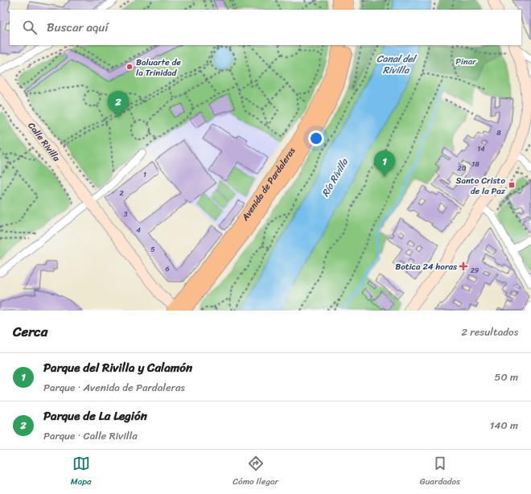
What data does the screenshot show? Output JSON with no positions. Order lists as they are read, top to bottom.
{
  "streets": {
    "main road": ["Avenida de Pardaleras"],
    "street": ["Calle Rivilla"]
  },
  "crossings": [
    ["Calle Rivilla", "Avenida de Pardaleras"]
  ],
  "water": ["Canal del Rivilla", "Río Rivilla"],
  "parks": ["Pinar"],
  "places": {
    "other": ["Baluarte de la Trinidad"],
    "transit": ["Santo Cristo de la Paz"],
    "health": ["Botica 24 horas"]
  },
  "house_numbers": [
    "8",
    "14",
    "18",
    "20",
    "1",
    "2",
    "3",
    "4",
    "5",
    "6",
    "29"
  ],
  "page": {
    "search": "Buscar aquí",
    "pins": ["2", "1"],
    "heading": ["Cerca", "2 resultados"],
    "list": [
      {
        "mark": "1",
        "name": "Parque del Rivilla y Calamón",
        "note": "Parque · Avenida de Pardaleras",
        "value": "50 m"
      },
      {
        "mark": "2",
        "name": "Parque de La Legión",
        "note": "Parque · Calle Rivilla",
        "value": "140 m"
      }
    ],
    "nav": ["Mapa", "Cómo llegar", "Guardados"]
  }
}
